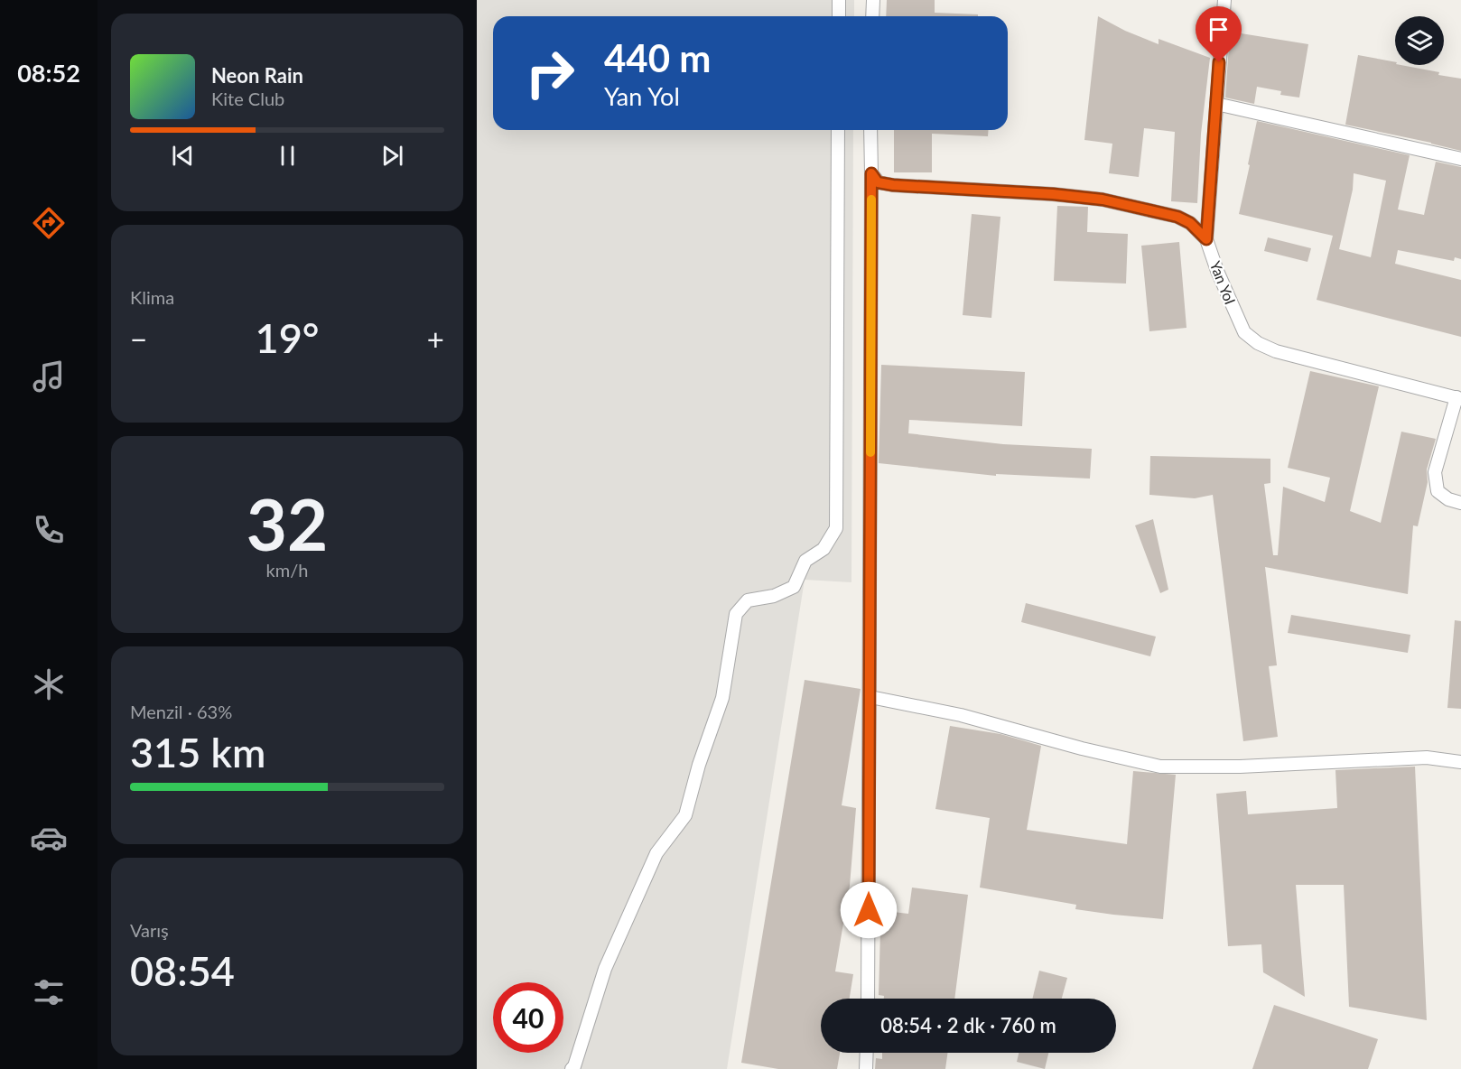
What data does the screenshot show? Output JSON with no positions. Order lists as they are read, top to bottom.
{
  "streets": {
    "street": ["Yan Yol"]
  },
  "page": {
    "tabs": "08:52",
    "turn": ["440 m", "Yan Yol"],
    "song": ["Neon Rain", "Kite Club"],
    "tile": [
      "Klima",
      ["32", "km/h"],
      ["Menzil · 63%", "315 km"],
      ["Varış", "08:54"]
    ],
    "heat": ["−", "19°", "+"],
    "limit": "40",
    "trip": "08:54 · 2 dk · 760 m"
  }
}
